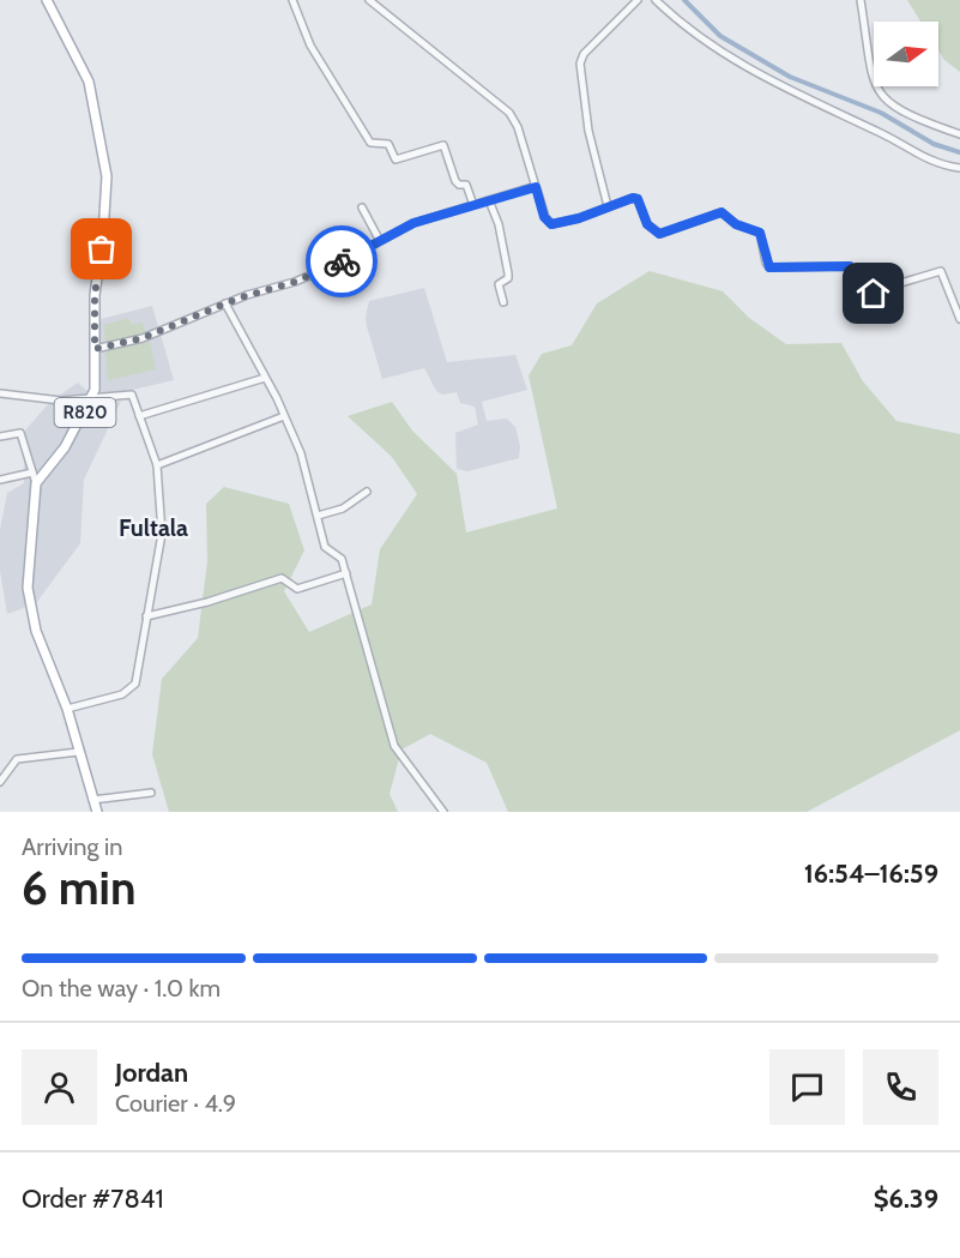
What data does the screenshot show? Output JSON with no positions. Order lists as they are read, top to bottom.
{
  "streets": {
    "main road": ["R820"]
  },
  "districts": ["Fultala"],
  "north": "right",
  "page": {
    "heading": ["6 min", "Arriving in", "16:54–16:59"],
    "panel": [
      "Jordan",
      "Courier · 4.9",
      "Order #7841",
      "$6.39"
    ],
    "bar": "On the way · 1.0 km"
  }
}
